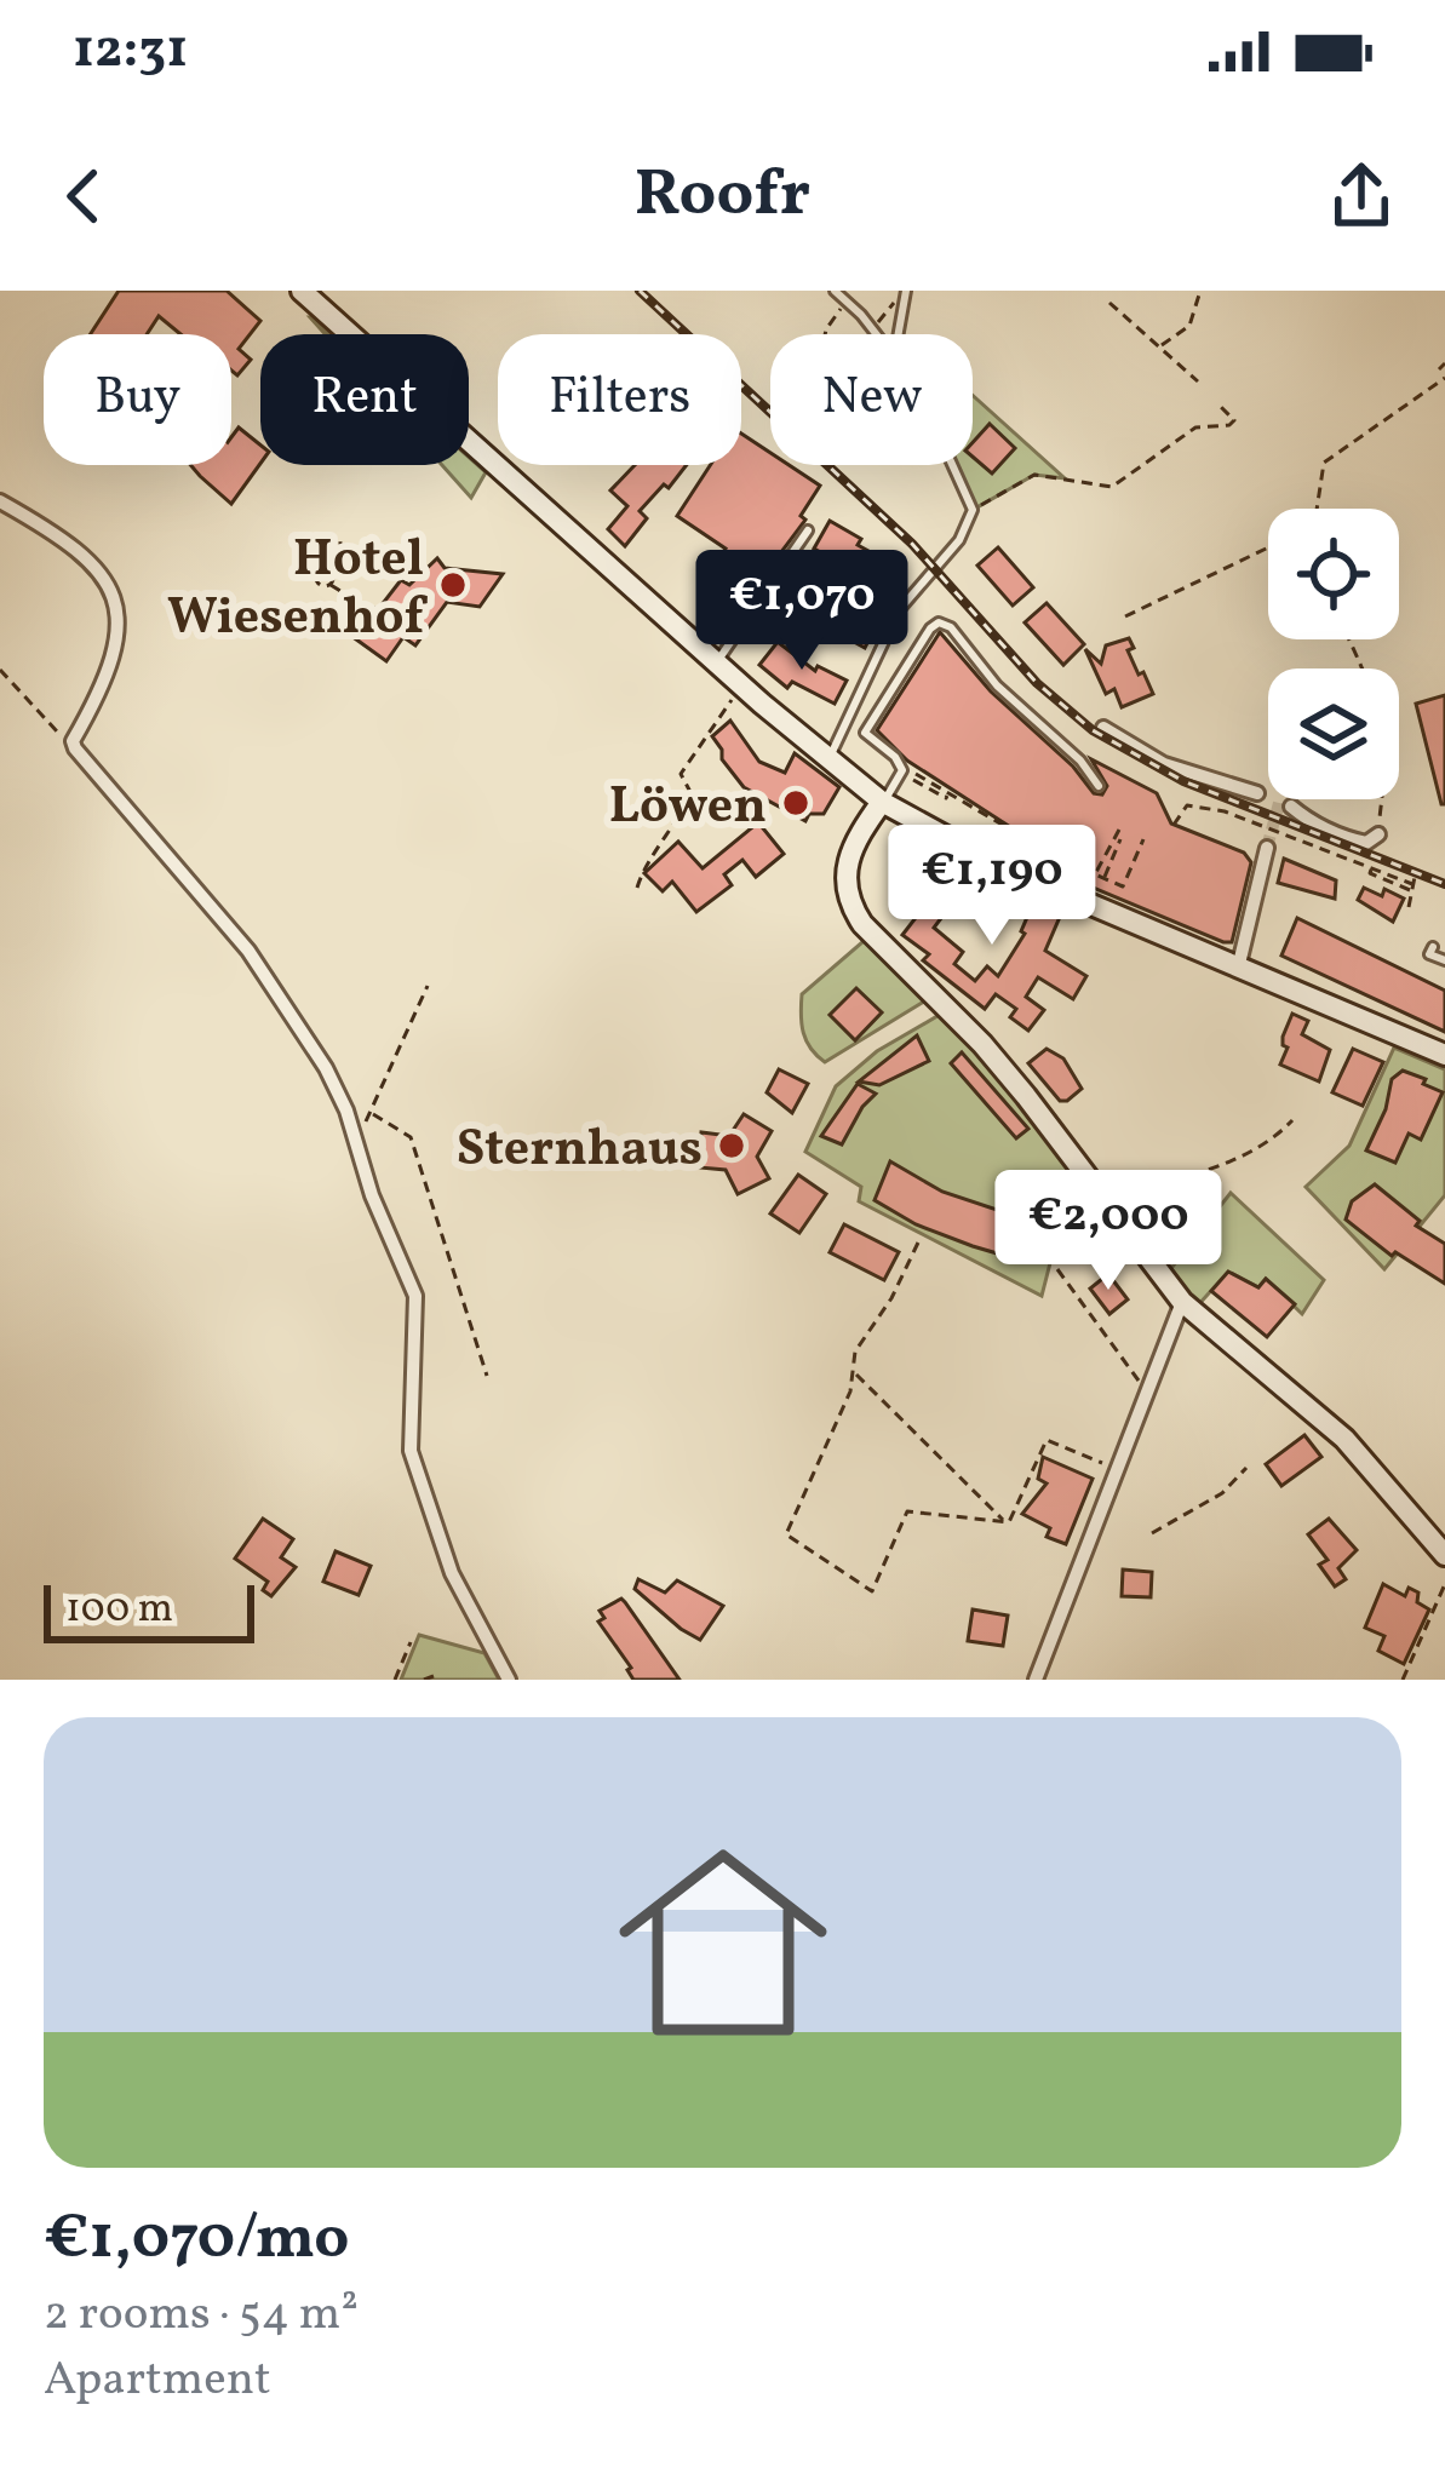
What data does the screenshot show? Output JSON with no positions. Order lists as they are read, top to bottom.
{
  "places": ["Hotel Wiesenhof", "Löwen", "Sternhaus"],
  "scale_bar": "100 m",
  "page": {
    "status": "12:31",
    "header": "Roofr",
    "chip": [
      "Buy",
      "Rent",
      "Filters",
      "New"
    ],
    "price": ["€1,070", "€1,190", "€2,000"],
    "scale": "100 m",
    "list": [
      {
        "name": "€1,070/mo",
        "note": "2 rooms · 54 m² · Apartment"
      }
    ]
  }
}
